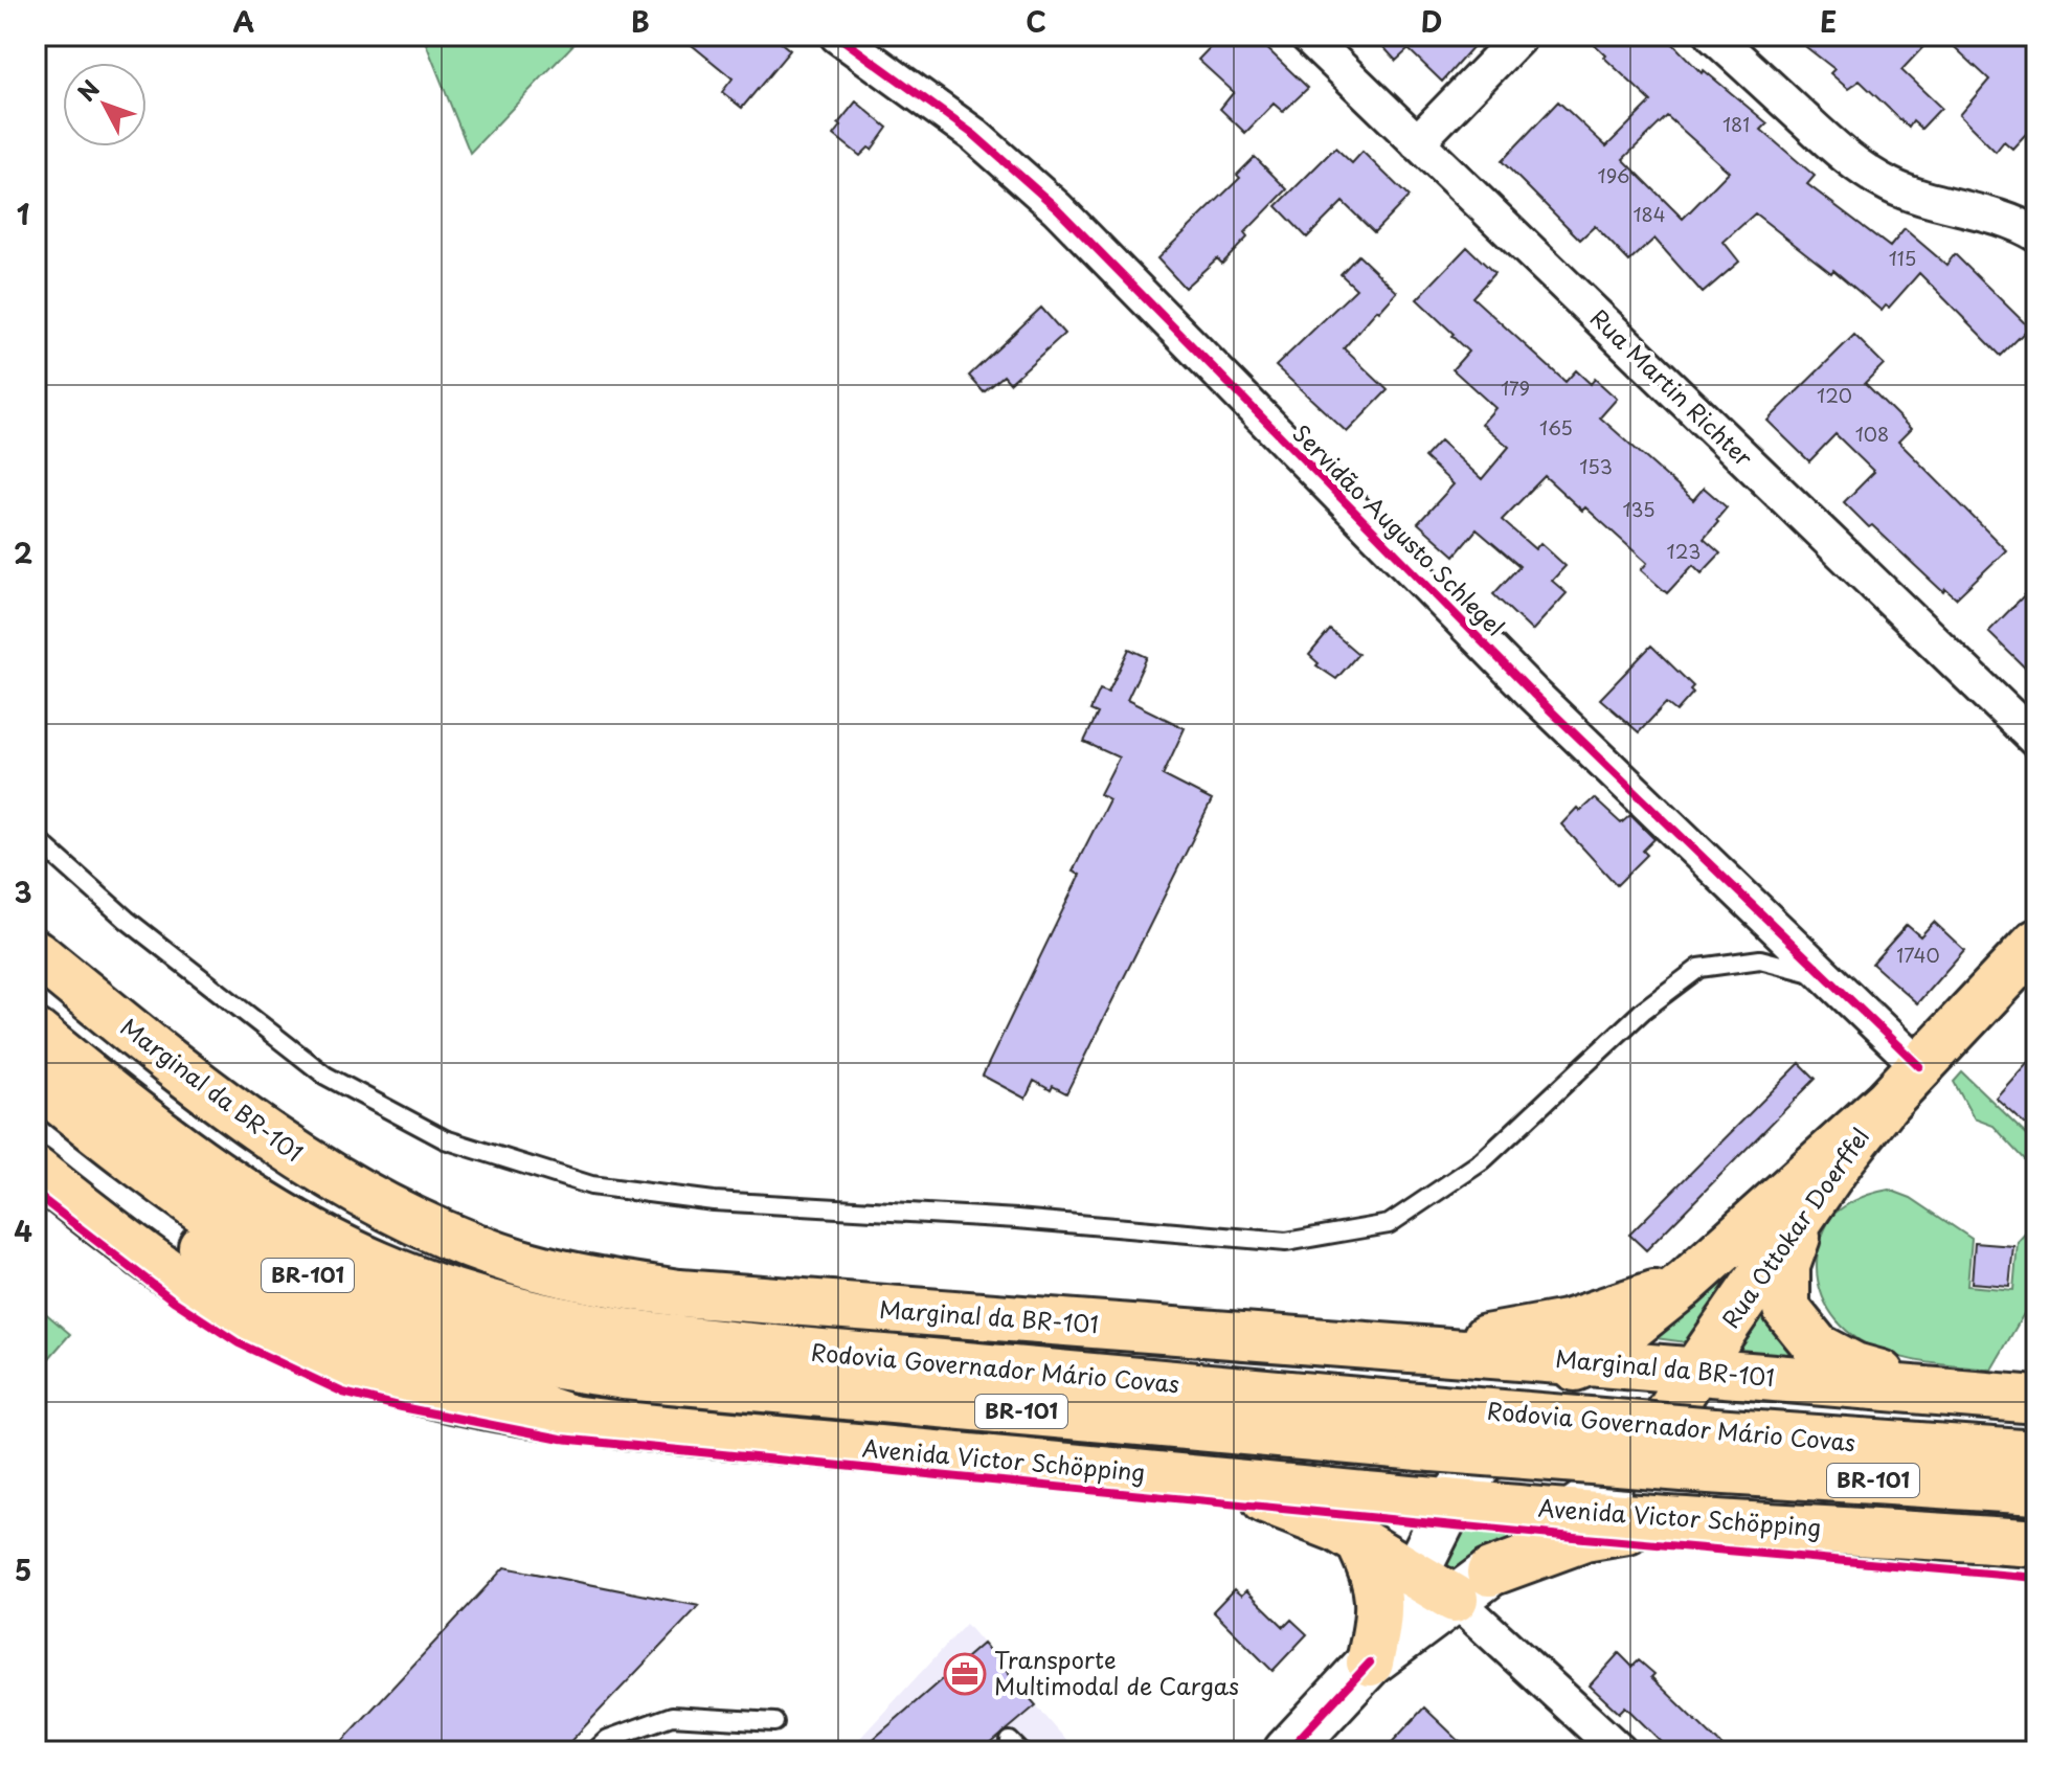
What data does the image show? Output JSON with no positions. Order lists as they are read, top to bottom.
{
  "streets": {
    "main road": [
      "Marginal da BR-101",
      "Rua Ottokar Doerffel",
      "BR-101",
      "Rodovia Governador Mário Covas",
      "Avenida Victor Schöpping"
    ],
    "street": ["Rua Martin Richter", "Servidão Augusto Schlegel"]
  },
  "crossings": [
    ["Servidão Augusto Schlegel", "Rua Ottokar Doerffel"],
    ["Marginal da BR-101", "Rua Ottokar Doerffel"],
    ["Marginal da BR-101", "Avenida Victor Schöpping"],
    ["Rua Ottokar Doerffel", "Avenida Victor Schöpping"]
  ],
  "places": {
    "office": ["Transporte Multimodal de Cargas"]
  },
  "house_numbers": [
    "181",
    "196",
    "184",
    "115",
    "179",
    "120",
    "165",
    "108",
    "153",
    "135",
    "123",
    "1740"
  ],
  "north": "top left",
  "grid": {
    "columns": [
      "A",
      "B",
      "C",
      "D",
      "E"
    ],
    "rows": [
      "1",
      "2",
      "3",
      "4",
      "5"
    ]
  }
}
